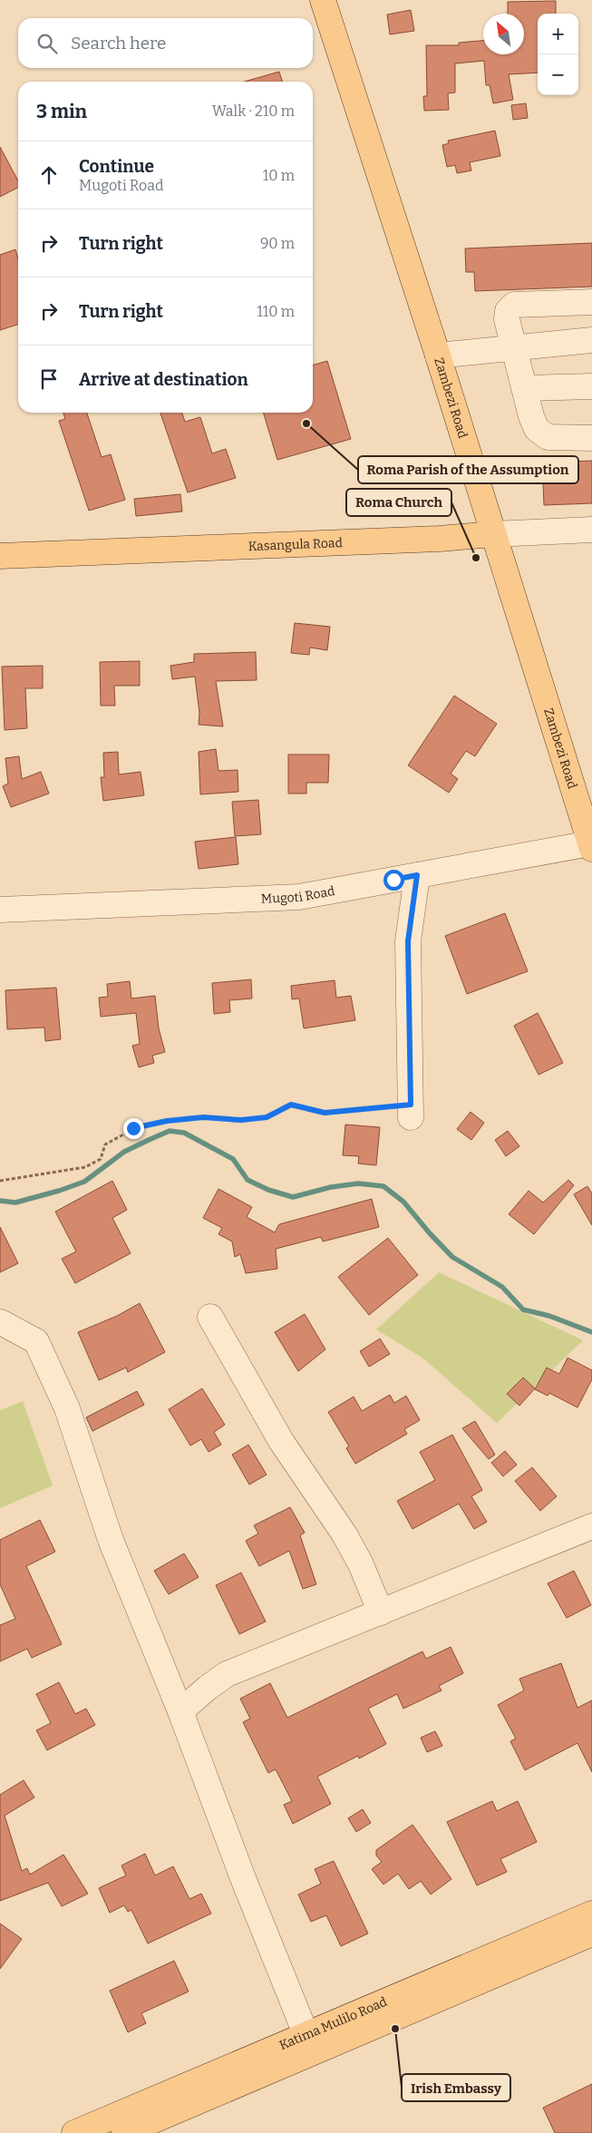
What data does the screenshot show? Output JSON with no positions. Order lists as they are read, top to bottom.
{
  "streets": {
    "main road": ["Zambezi Road", "Kasangula Road", "Katima Mulilo Road"],
    "street": ["Mugoti Road"]
  },
  "crossings": [
    ["Zambezi Road", "Kasangula Road"],
    ["Zambezi Road", "Mugoti Road"]
  ],
  "places": ["Roma Parish of the Assumption", "Roma Church", "Irish Embassy"],
  "north": "top left",
  "page": {
    "map_buttons": ["+", "−"],
    "search": "Search here",
    "heading": ["3 min", "Walk · 210 m"],
    "list": [
      ["Continue", "Mugoti Road", "10 m"],
      ["Turn right", "90 m"],
      ["Turn right", "110 m"],
      "Arrive at destination"
    ]
  }
}
